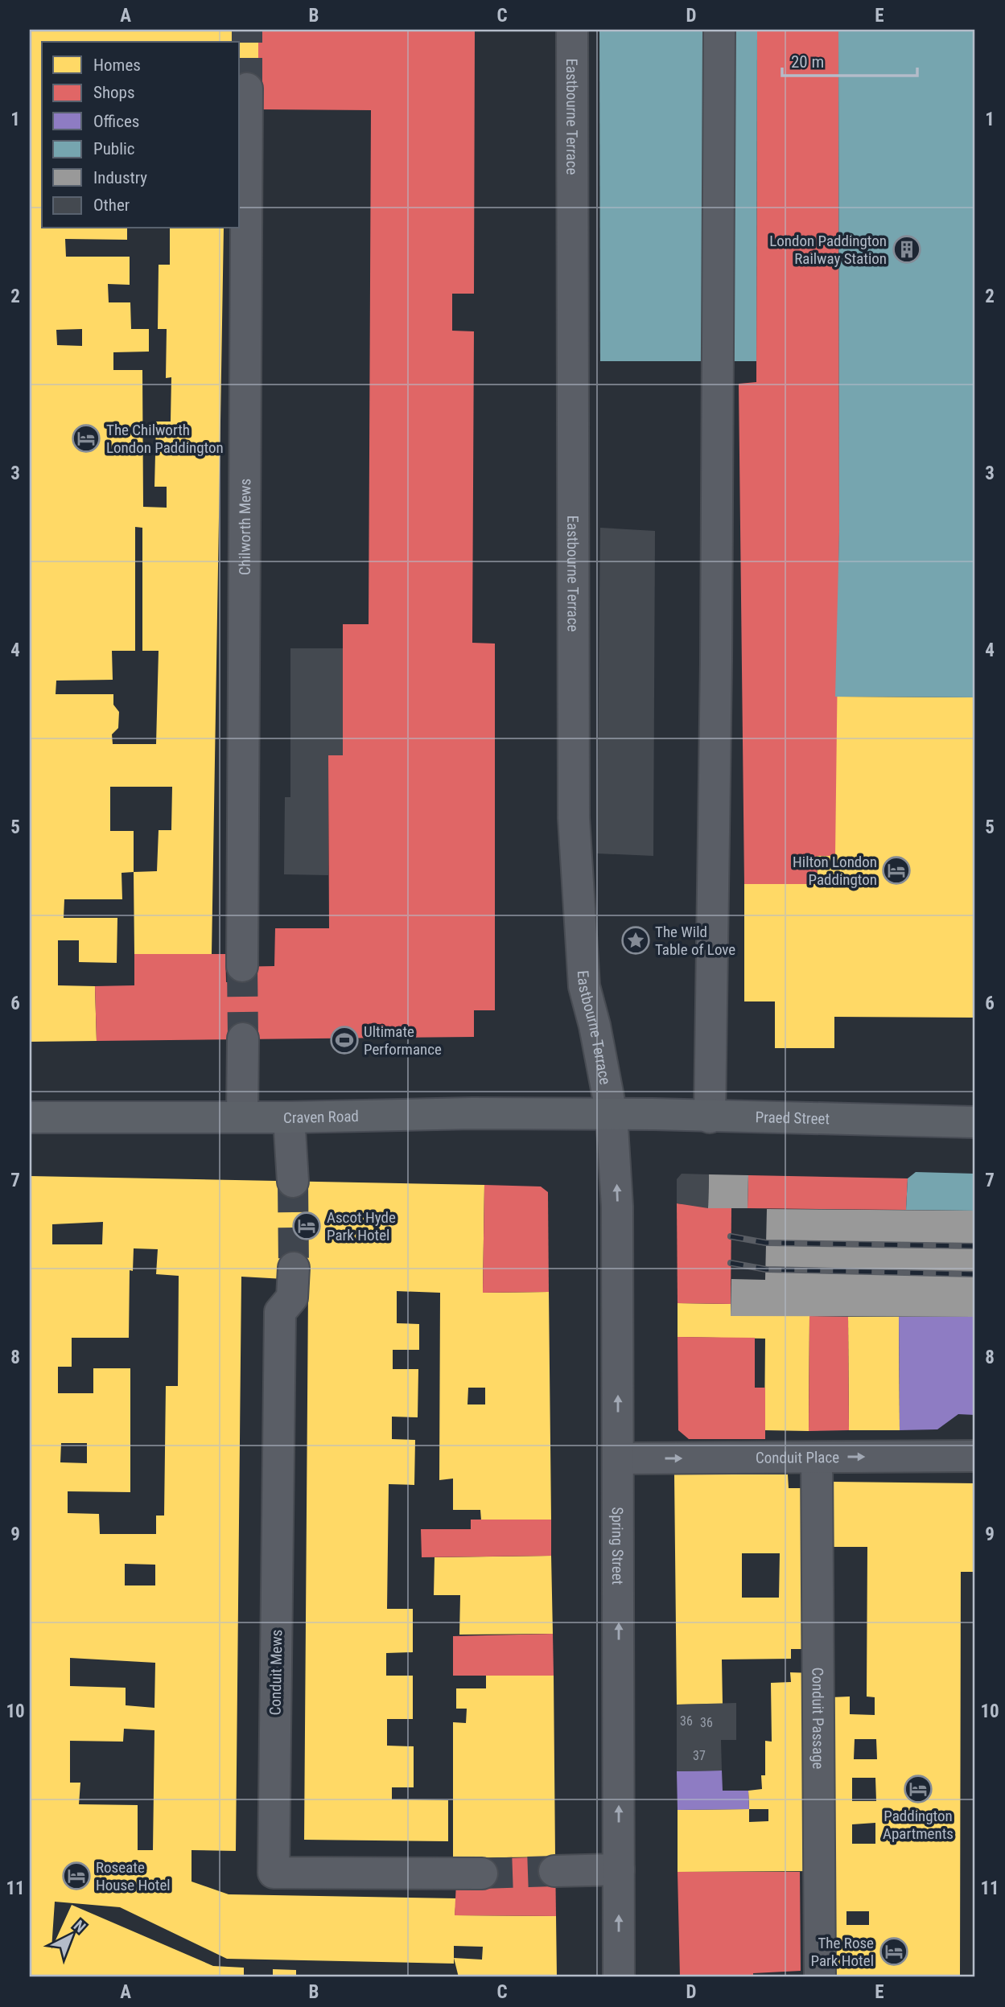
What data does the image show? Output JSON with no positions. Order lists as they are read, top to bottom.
{
  "streets": {
    "main road": ["Craven Road", "Praed Street"],
    "street": [
      "Eastbourne Terrace",
      "Chilworth Mews",
      "Conduit Place",
      "Spring Street",
      "Conduit Mews",
      "Conduit Passage"
    ]
  },
  "crossings": [
    ["Eastbourne Terrace", "Craven Road"],
    ["Eastbourne Terrace", "Praed Street"],
    ["Eastbourne Terrace", "Spring Street"],
    ["Craven Road", "Praed Street"],
    ["Craven Road", "Spring Street"],
    ["Praed Street", "Spring Street"],
    ["Conduit Place", "Spring Street"],
    ["Conduit Place", "Conduit Passage"]
  ],
  "one_way": ["Conduit Place", "Spring Street"],
  "places": {
    "building": ["London Paddington Railway Station"],
    "hotel": [
      "The Chilworth London Paddington",
      "Hilton London Paddington",
      "Ascot Hyde Park Hotel",
      "Paddington Apartments",
      "Roseate House Hotel",
      "The Rose Park Hotel"
    ],
    "place": ["The Wild Table of Love"],
    "sports": ["Ultimate Performance"]
  },
  "house_numbers": ["36", "36", "37"],
  "legend": [
    "Homes",
    "Shops",
    "Offices",
    "Public",
    "Industry",
    "Other"
  ],
  "scale_bar": "20 m",
  "north": "top right",
  "grid": {
    "columns": [
      "A",
      "B",
      "C",
      "D",
      "E"
    ],
    "rows": [
      "1",
      "2",
      "3",
      "4",
      "5",
      "6",
      "7",
      "8",
      "9",
      "10",
      "11"
    ]
  }
}
